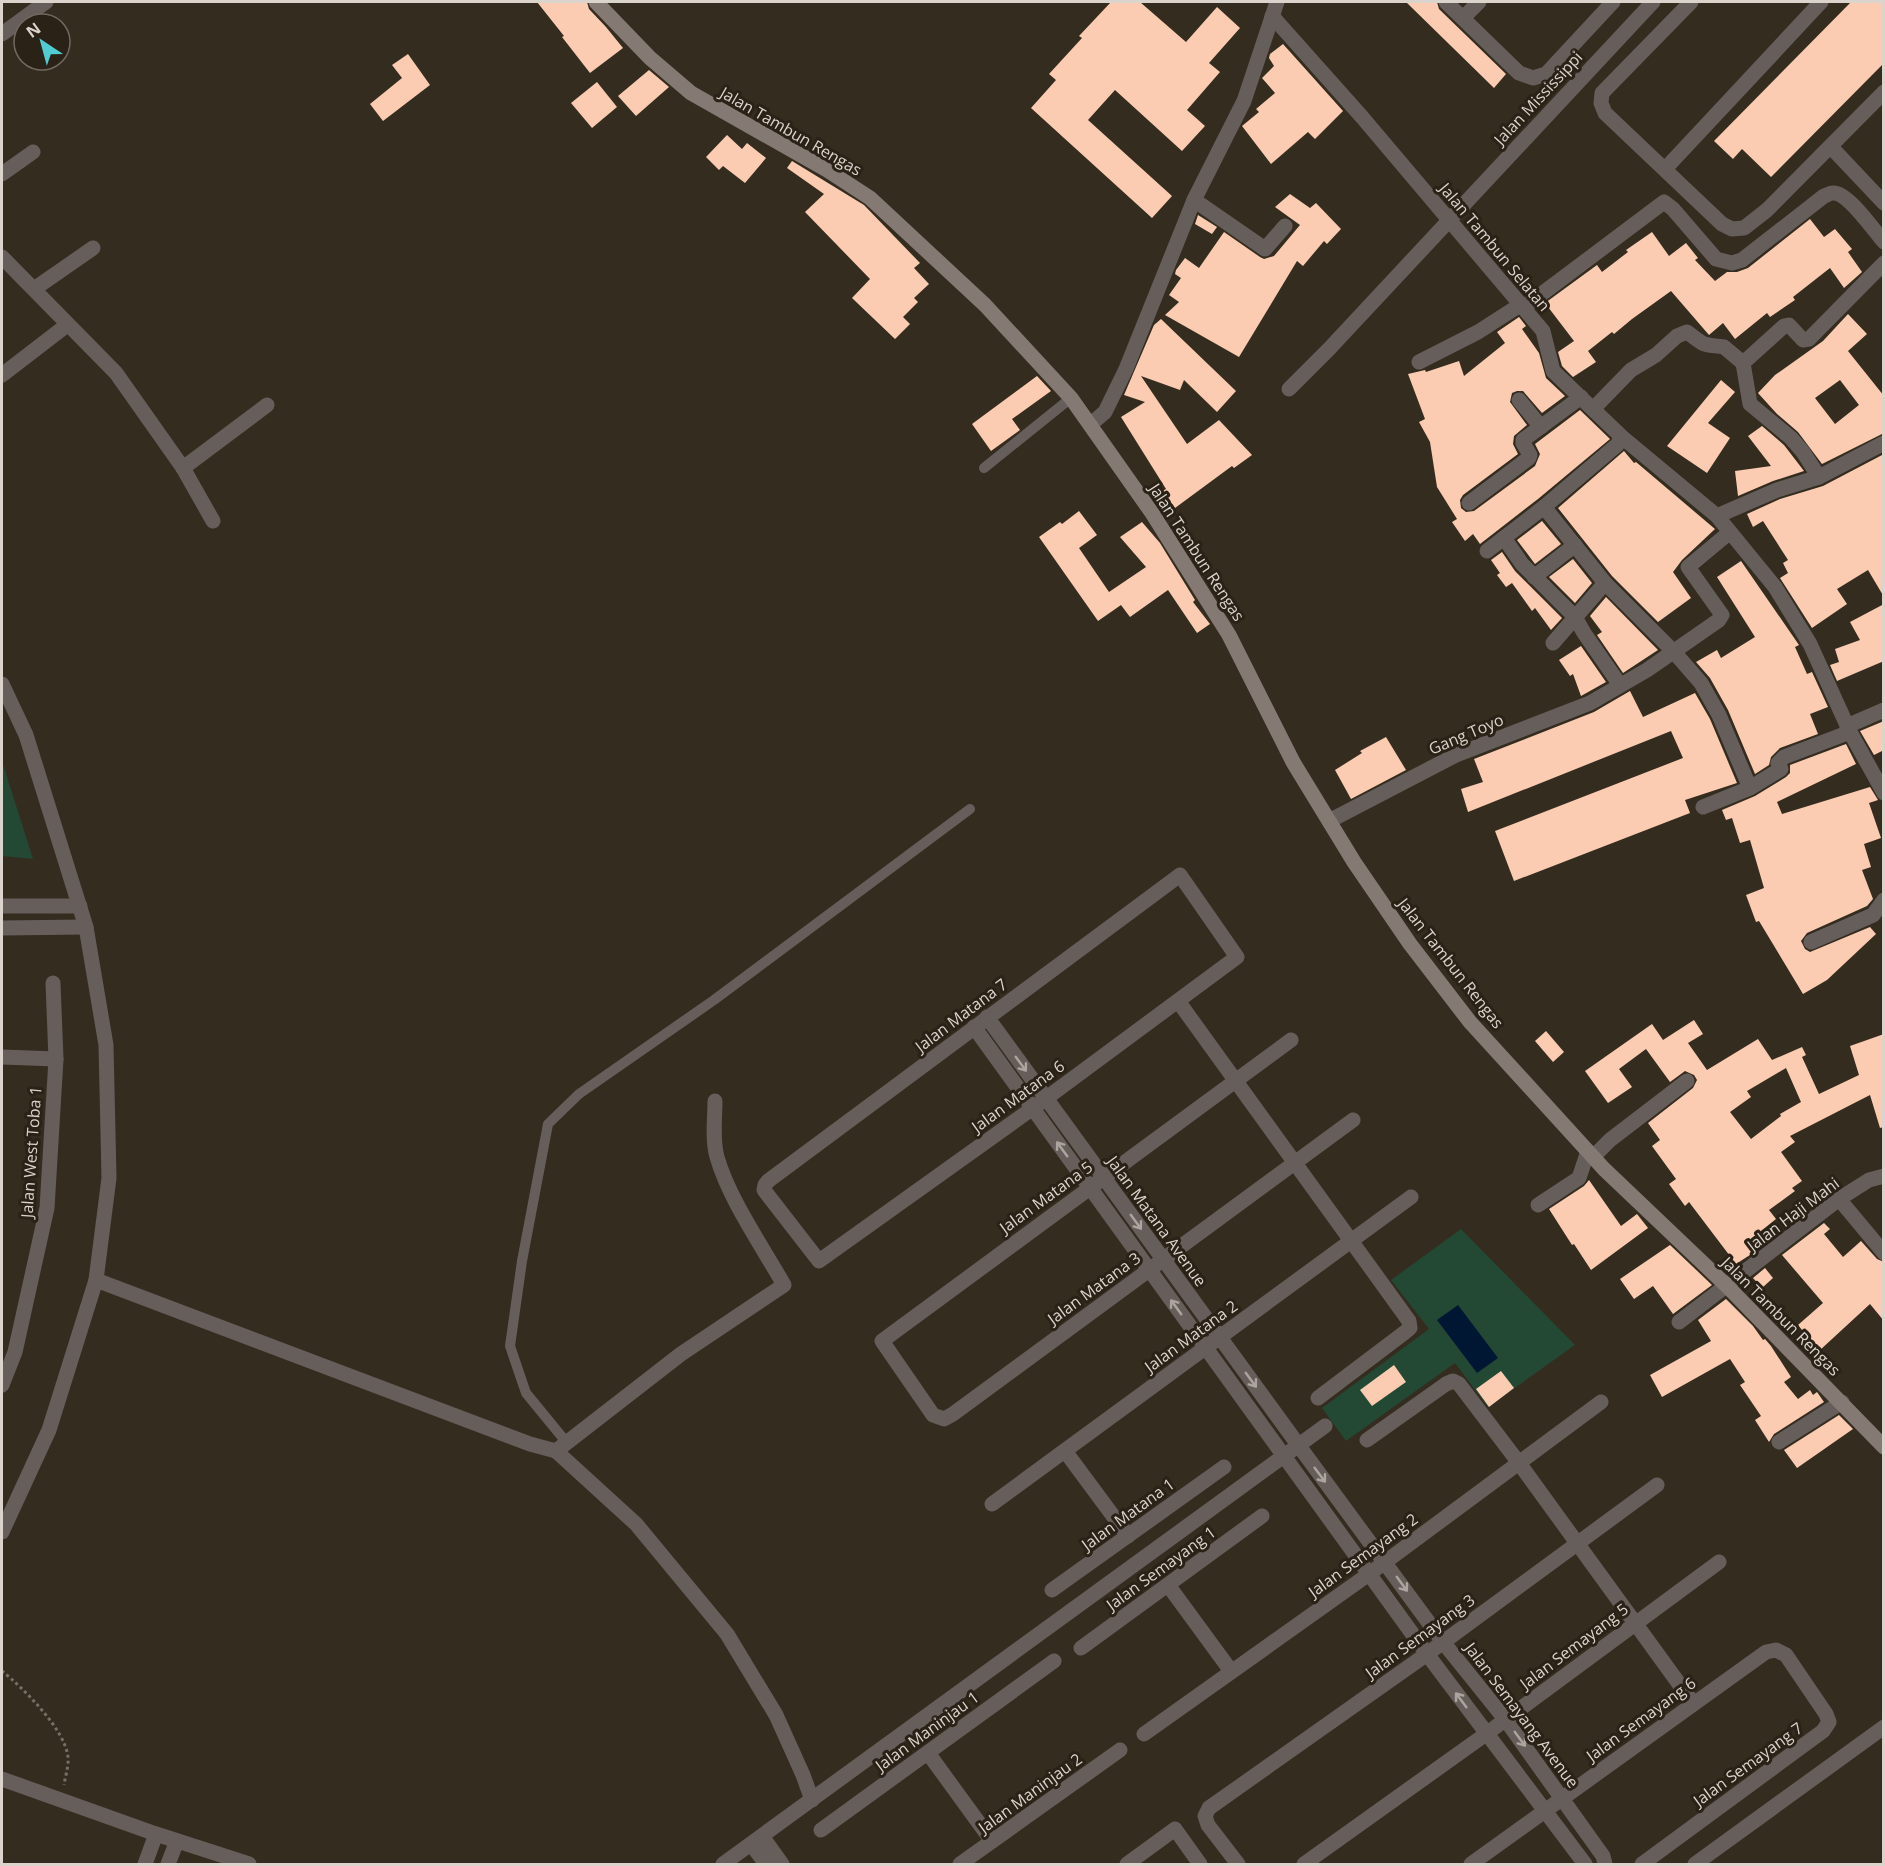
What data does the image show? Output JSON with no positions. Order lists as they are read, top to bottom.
{
  "streets": {
    "street": [
      "Jalan Mississippi",
      "Jalan Tambun Rengas",
      "Jalan Tambun Selatan",
      "Gang Toyo",
      "Jalan Matana 7",
      "Jalan Matana 6",
      "Jalan West Toba 1",
      "Jalan Matana 5",
      "Jalan Haji Mahi",
      "Jalan Matana Avenue",
      "Jalan Matana 3",
      "Jalan Matana 2",
      "Jalan Matana 1",
      "Jalan Semayang 2",
      "Jalan Semayang 1",
      "Jalan Semayang 3",
      "Jalan Semayang 5",
      "Jalan Semayang Avenue",
      "Jalan Semayang 6",
      "Jalan Maninjau 1",
      "Jalan Semayang 7",
      "Jalan Maninjau 2"
    ]
  },
  "crossings": [
    ["Jalan Mississippi", "Jalan Tambun Selatan"],
    ["Jalan Tambun Rengas", "Gang Toyo"],
    ["Jalan Tambun Rengas", "Jalan Haji Mahi"],
    ["Jalan Tambun Selatan", "Gang Toyo"],
    ["Jalan Matana 7", "Jalan Matana 6"],
    ["Jalan Matana 7", "Jalan Matana Avenue"],
    ["Jalan Matana 6", "Jalan Matana Avenue"],
    ["Jalan Matana 5", "Jalan Matana Avenue"],
    ["Jalan Matana 5", "Jalan Matana 3"],
    ["Jalan Matana Avenue", "Jalan Matana 3"],
    ["Jalan Matana Avenue", "Jalan Matana 2"],
    ["Jalan Matana Avenue", "Jalan Semayang Avenue"],
    ["Jalan Semayang 2", "Jalan Semayang Avenue"],
    ["Jalan Semayang 3", "Jalan Semayang Avenue"],
    ["Jalan Semayang 5", "Jalan Semayang Avenue"],
    ["Jalan Semayang Avenue", "Jalan Semayang 6"],
    ["Jalan Semayang 6", "Jalan Semayang 7"]
  ],
  "north": "top left"
}
